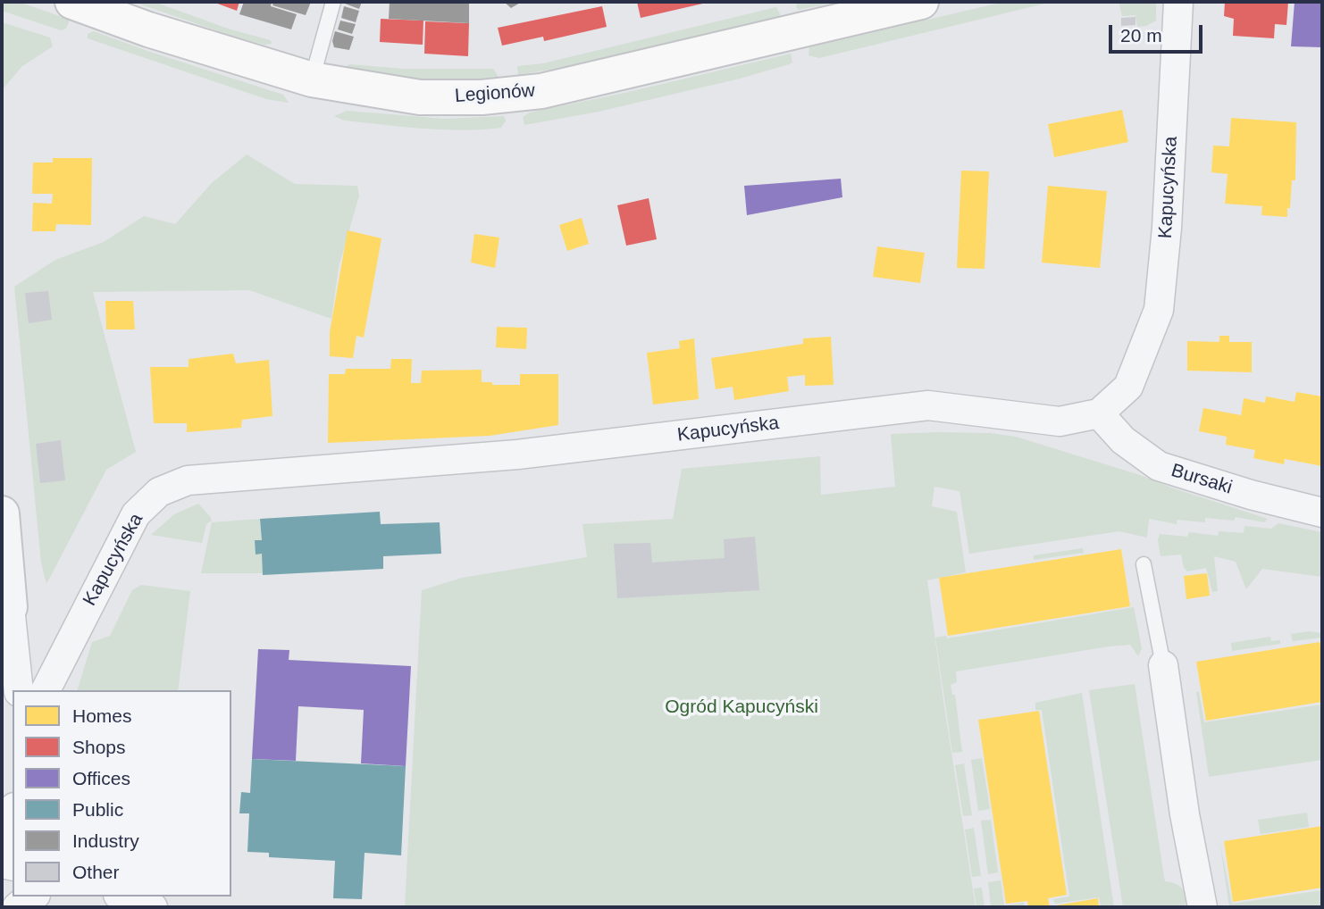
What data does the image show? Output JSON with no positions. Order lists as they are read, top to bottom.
{
  "streets": {
    "main road": ["Legionów"],
    "street": ["Kapucyńska", "Bursaki"]
  },
  "crossings": [
    ["Kapucyńska", "Bursaki"]
  ],
  "parks": ["Ogród Kapucyński"],
  "legend": [
    "Homes",
    "Shops",
    "Offices",
    "Public",
    "Industry",
    "Other"
  ],
  "scale_bar": "20 m"
}
